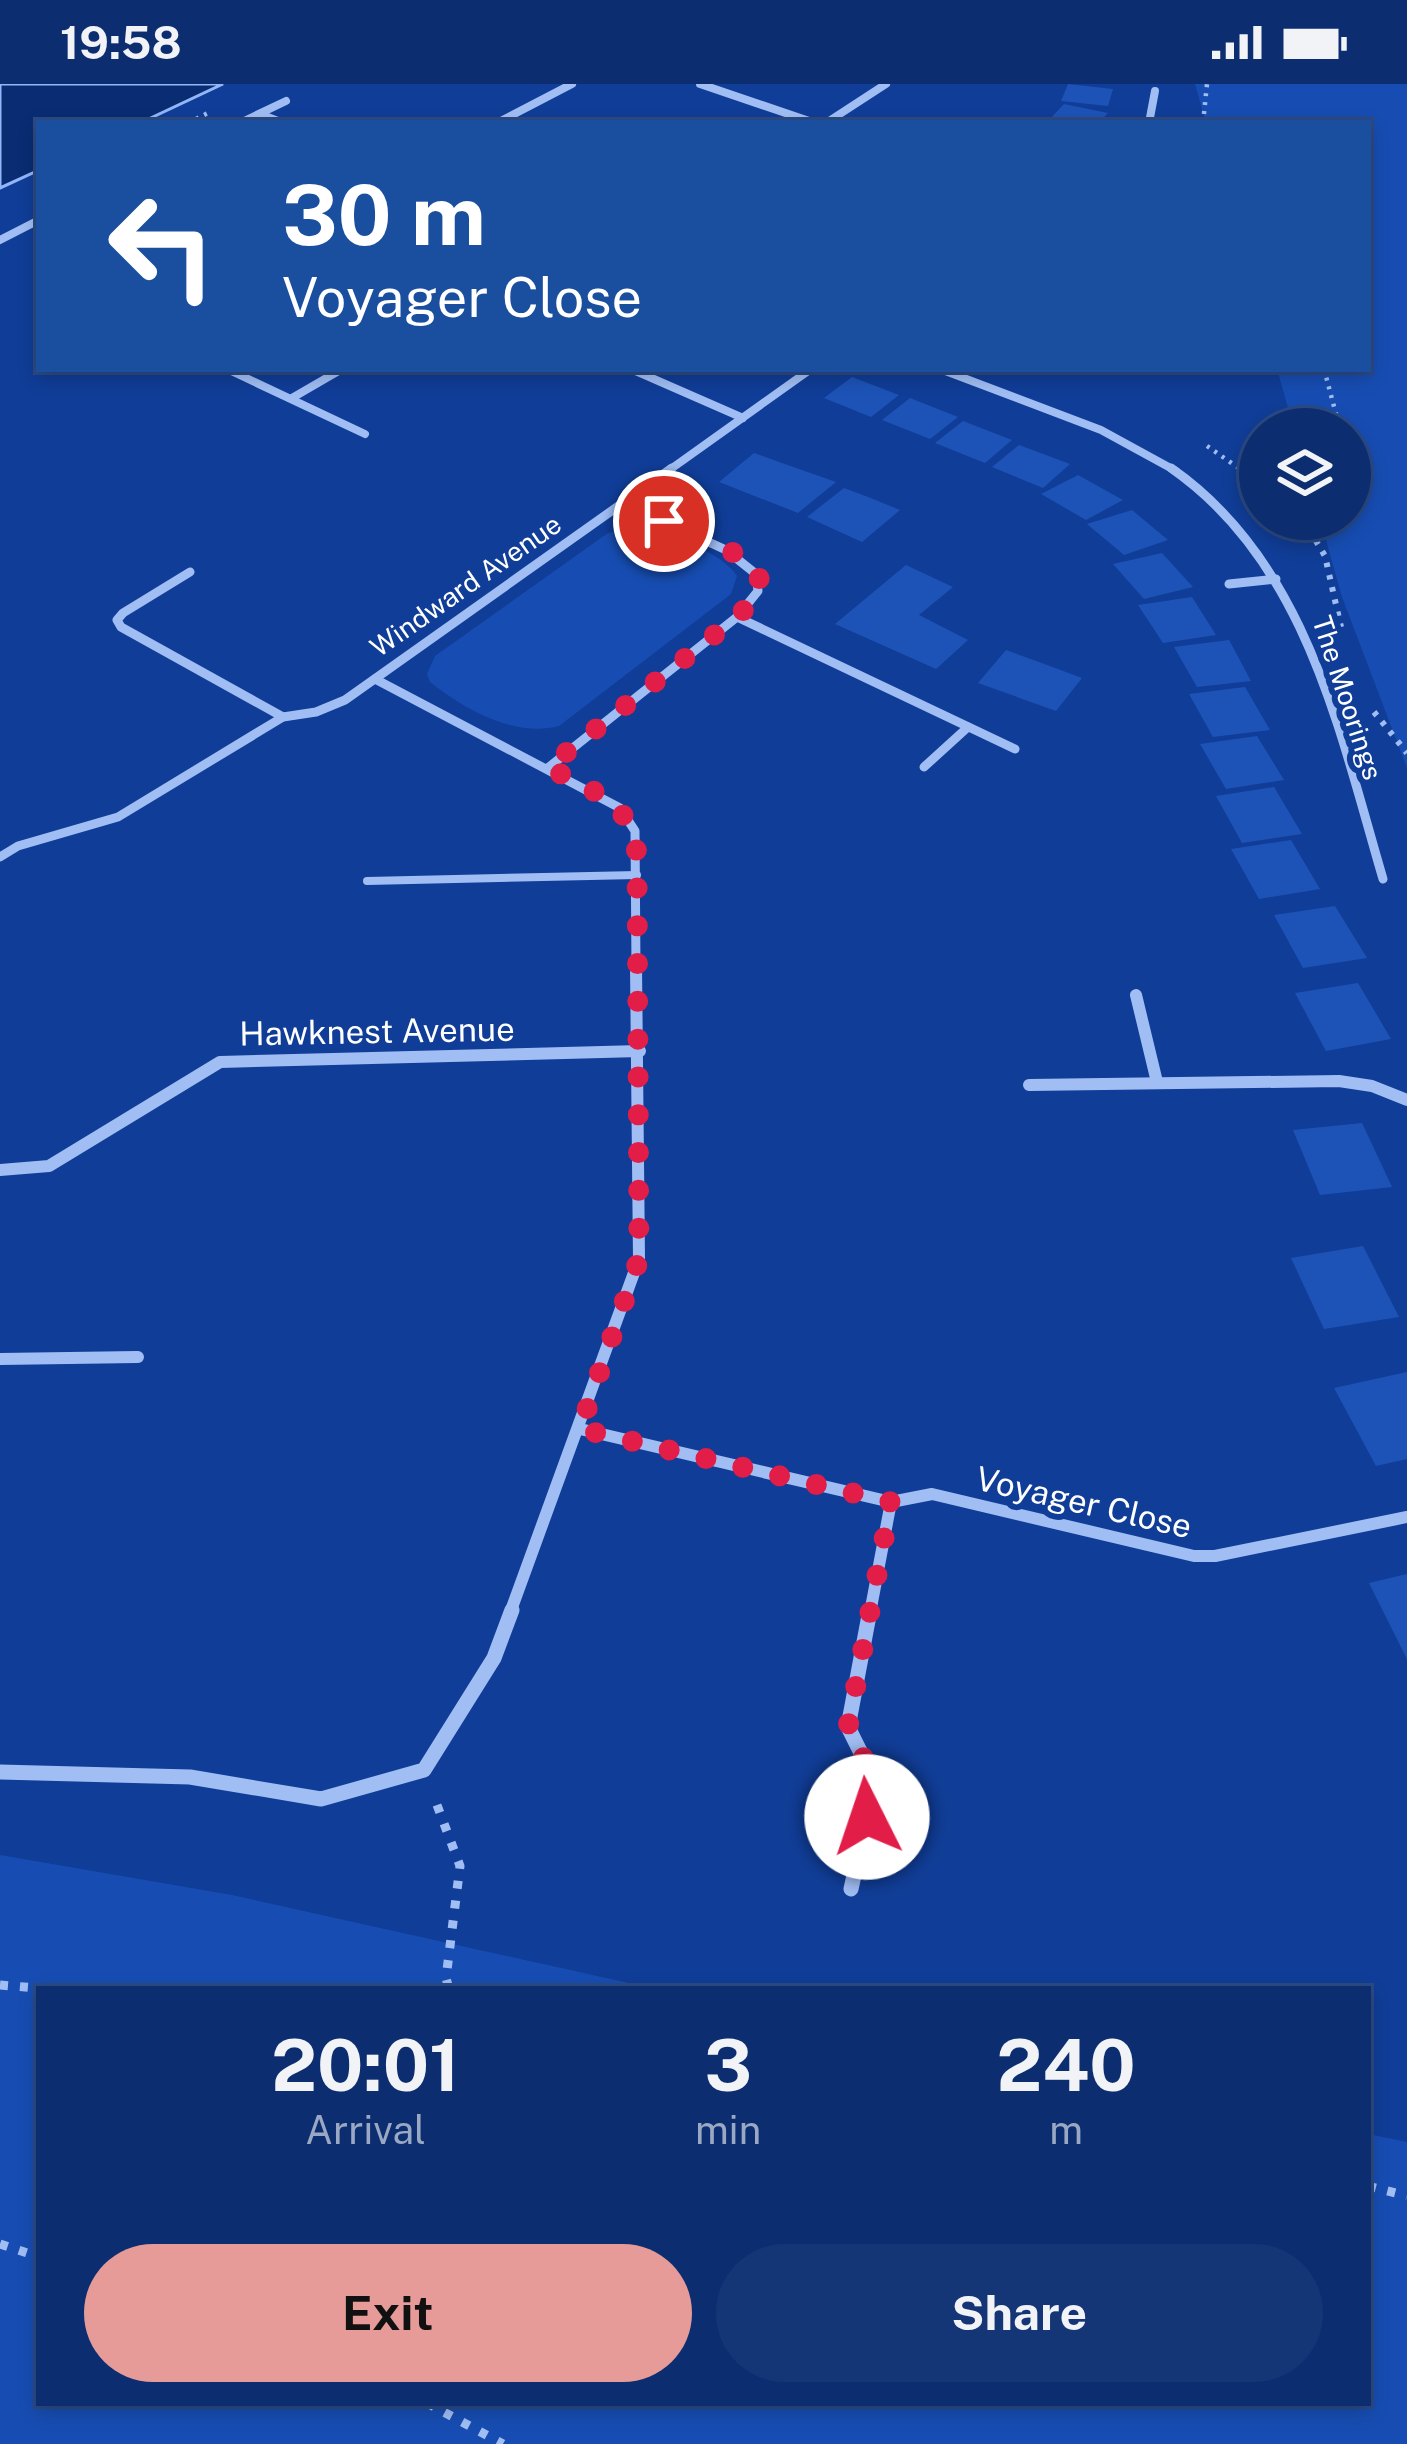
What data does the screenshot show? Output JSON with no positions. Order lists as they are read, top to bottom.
{
  "streets": {
    "street": [
      "Windward Avenue",
      "The Moorings",
      "Hawknest Avenue",
      "Voyager Close"
    ]
  },
  "crossings": [
    ["Windward Avenue", "Hawknest Avenue"],
    ["Windward Avenue", "Voyager Close"]
  ],
  "page": {
    "status": "19:58",
    "turn": ["30 m", "Voyager Close"],
    "eta": [
      "20:01",
      "Arrival",
      "3",
      "min",
      "240",
      "m"
    ],
    "buttons": ["Exit", "Share"]
  }
}
